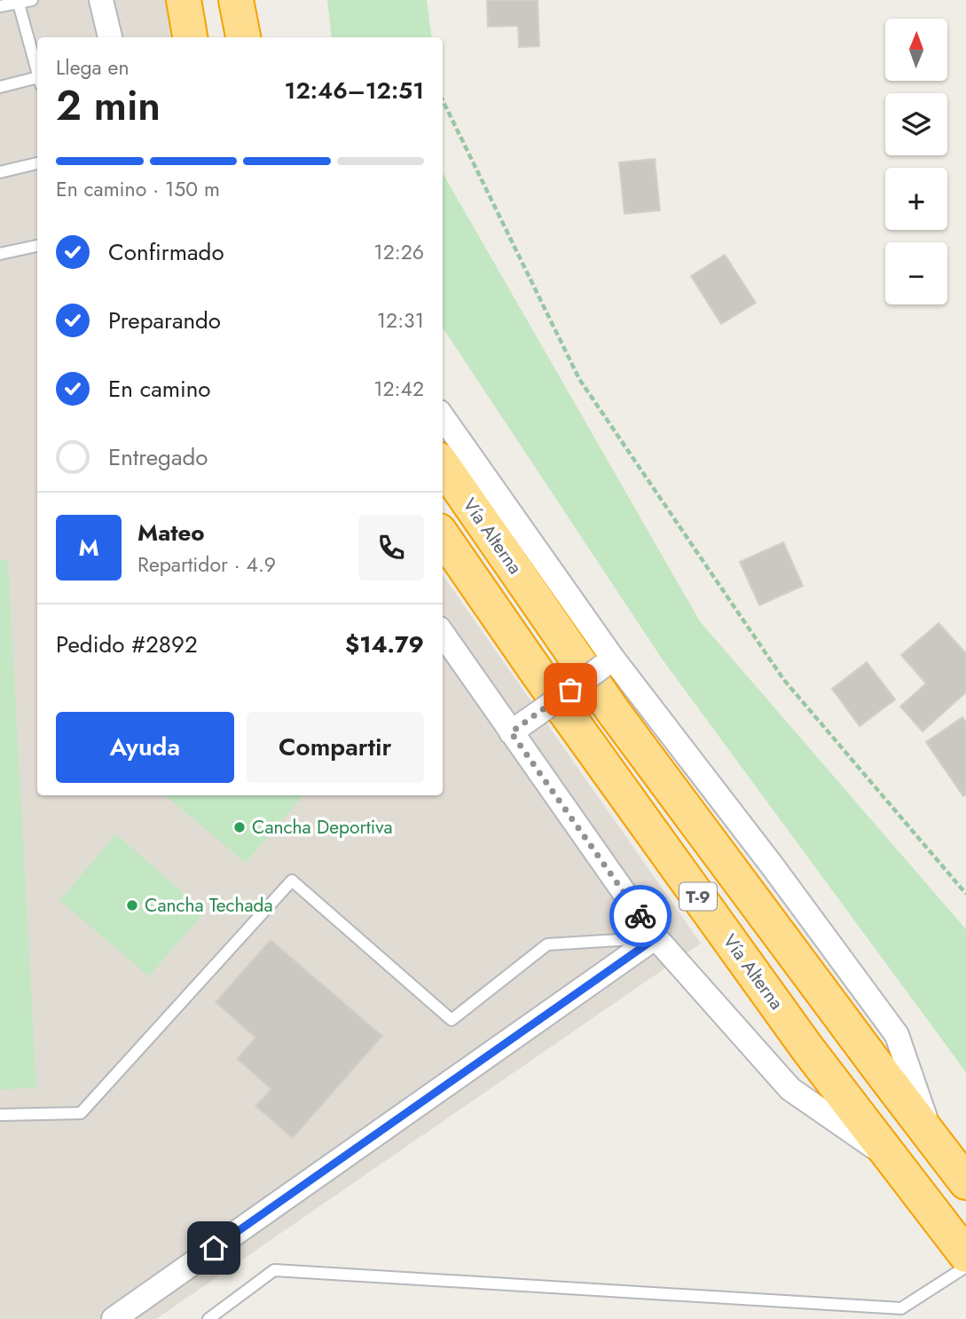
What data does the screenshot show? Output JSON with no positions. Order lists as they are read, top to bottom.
{
  "streets": {
    "highway": ["Vía Alterna", "T-9"]
  },
  "places": ["Cancha Deportiva", "Cancha Techada"],
  "north": "top",
  "page": {
    "map_buttons": ["+", "−"],
    "heading": ["2 min", "Llega en", "12:46–12:51"],
    "panel": [
      "Mateo",
      "Repartidor · 4.9",
      "Pedido #2892",
      "$14.79"
    ],
    "bar": "En camino · 150 m",
    "list": [
      ["Confirmado", "12:26"],
      ["Preparando", "12:31"],
      ["En camino", "12:42"],
      "Entregado"
    ],
    "round": "M",
    "buttons": ["Ayuda", "Compartir"]
  }
}
